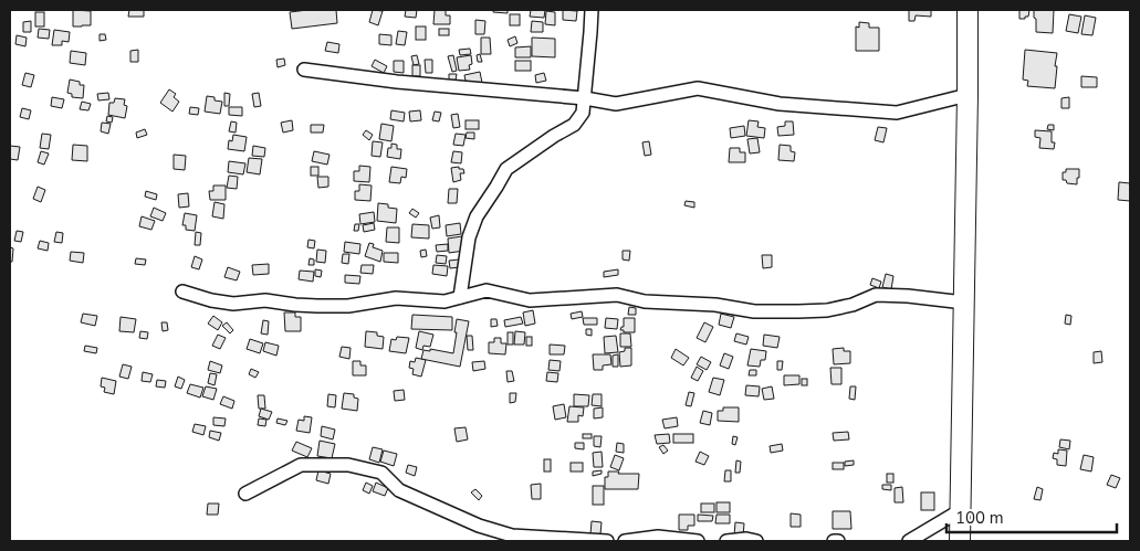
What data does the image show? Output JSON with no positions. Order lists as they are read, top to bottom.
{
  "scale_bar": "100 m"
}
